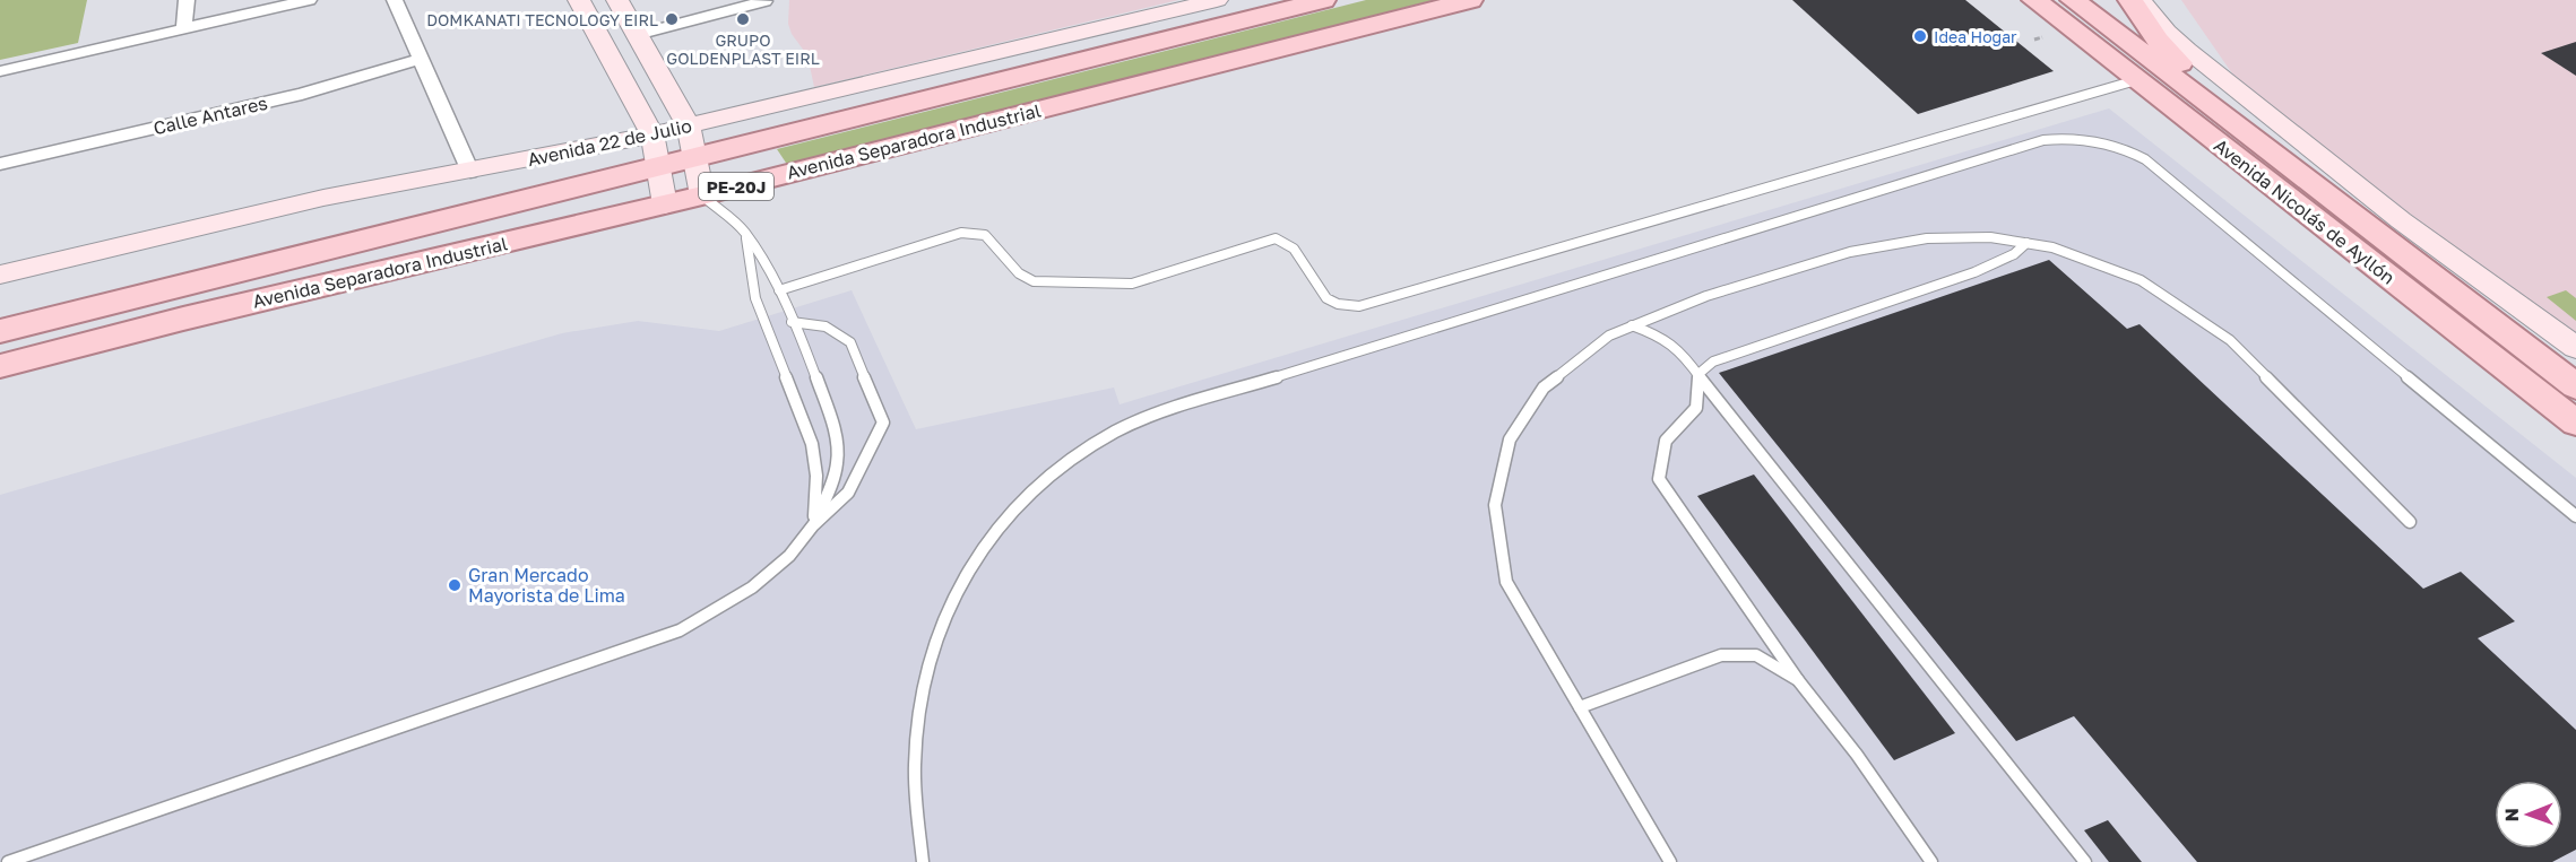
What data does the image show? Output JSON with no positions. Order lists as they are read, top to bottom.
{
  "streets": {
    "main road": ["Avenida Separadora Industrial", "PE-20J", "Avenida Nicolás de Ayllón"],
    "street": ["Calle Antares", "Avenida 22 de Julio"]
  },
  "places": [
    "DOMKANATI TECNOLOGY EIRL",
    "GRUPO GOLDENPLAST EIRL",
    "Idea Hogar",
    "Gran Mercado Mayorista de Lima"
  ],
  "north": "left"
}
